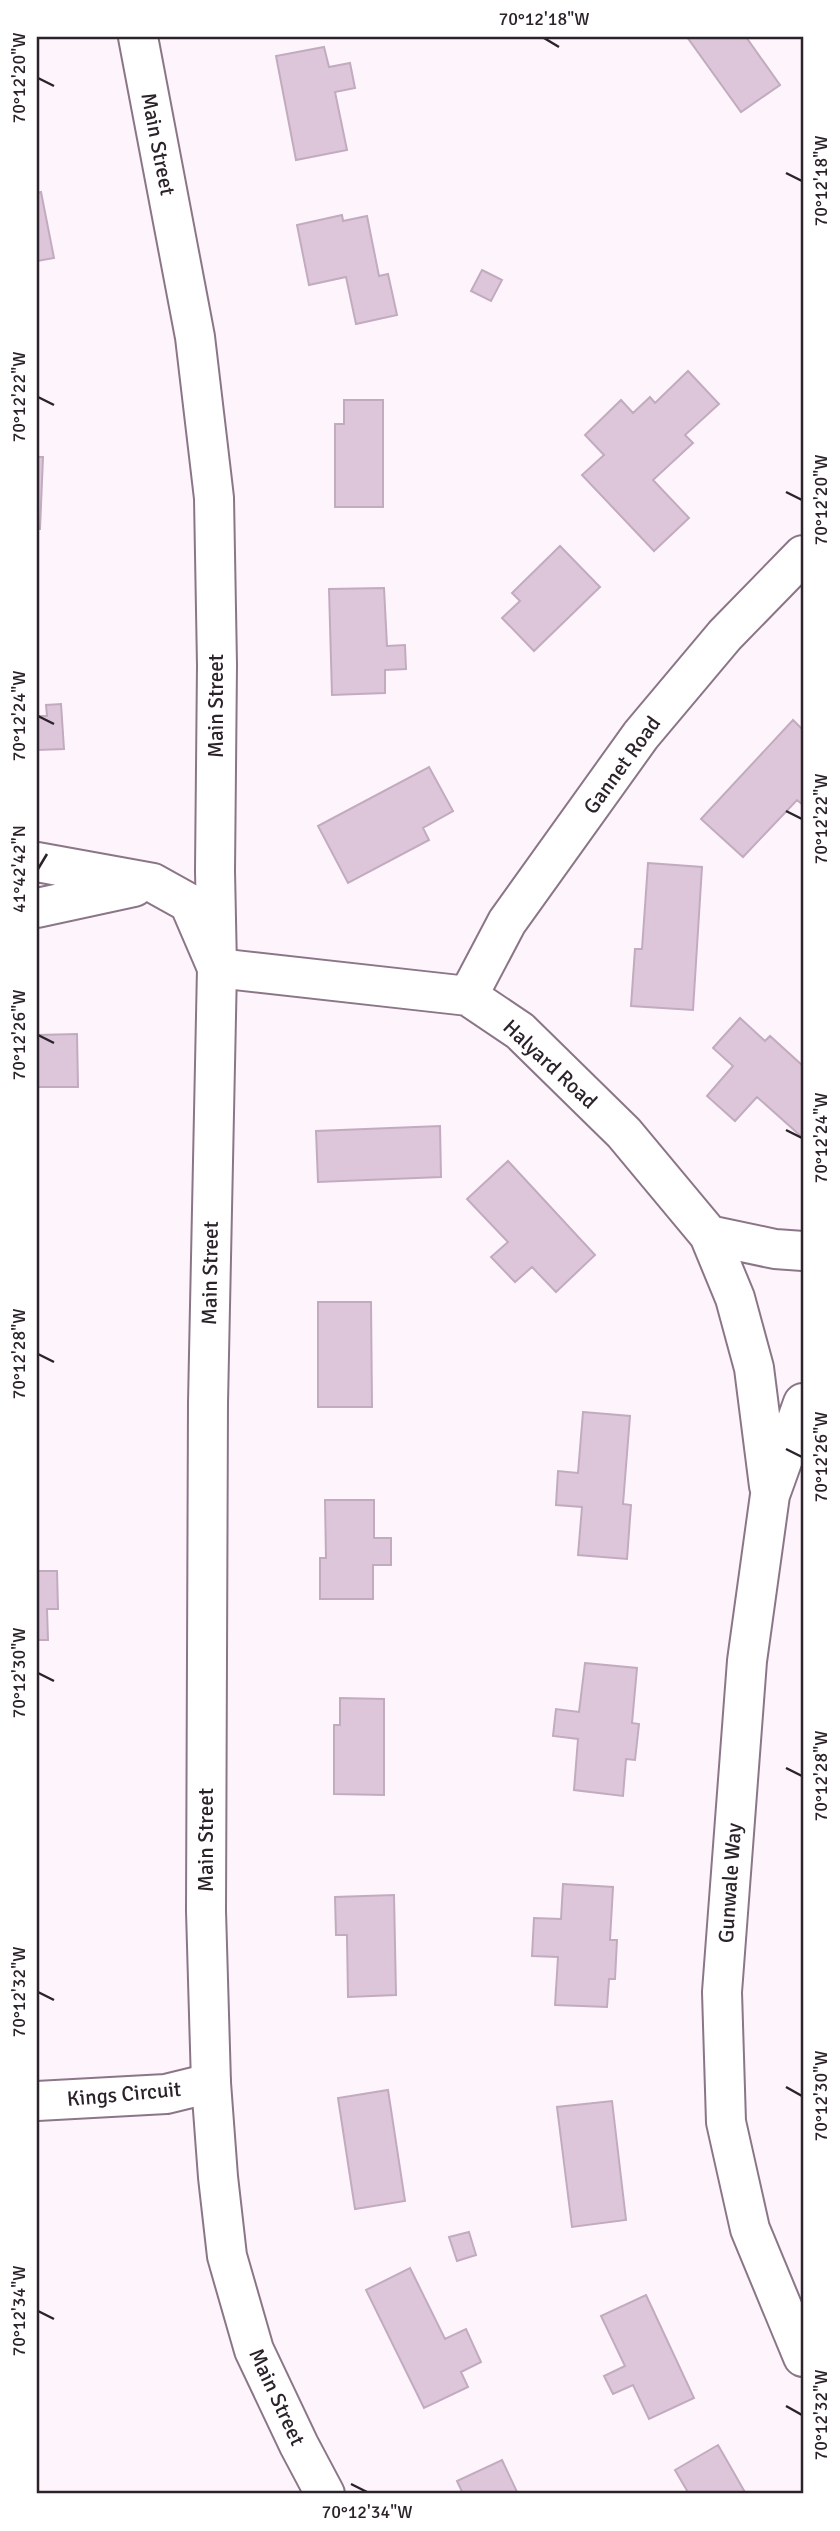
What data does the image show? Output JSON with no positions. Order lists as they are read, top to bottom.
{
  "streets": {
    "street": [
      "Main Street",
      "Gannet Road",
      "Halyard Road",
      "Gunwale Way",
      "Kings Circuit"
    ]
  },
  "crossings": [
    ["Main Street", "Halyard Road"],
    ["Main Street", "Kings Circuit"],
    ["Gannet Road", "Halyard Road"],
    ["Halyard Road", "Gunwale Way"]
  ],
  "coordinates": [
    "70°12'18\"W",
    "70°12'20\"W",
    "70°12'22\"W",
    "70°12'24\"W",
    "41°42'42\"N",
    "70°12'26\"W",
    "70°12'28\"W",
    "70°12'30\"W",
    "70°12'32\"W",
    "70°12'34\"W"
  ]
}
